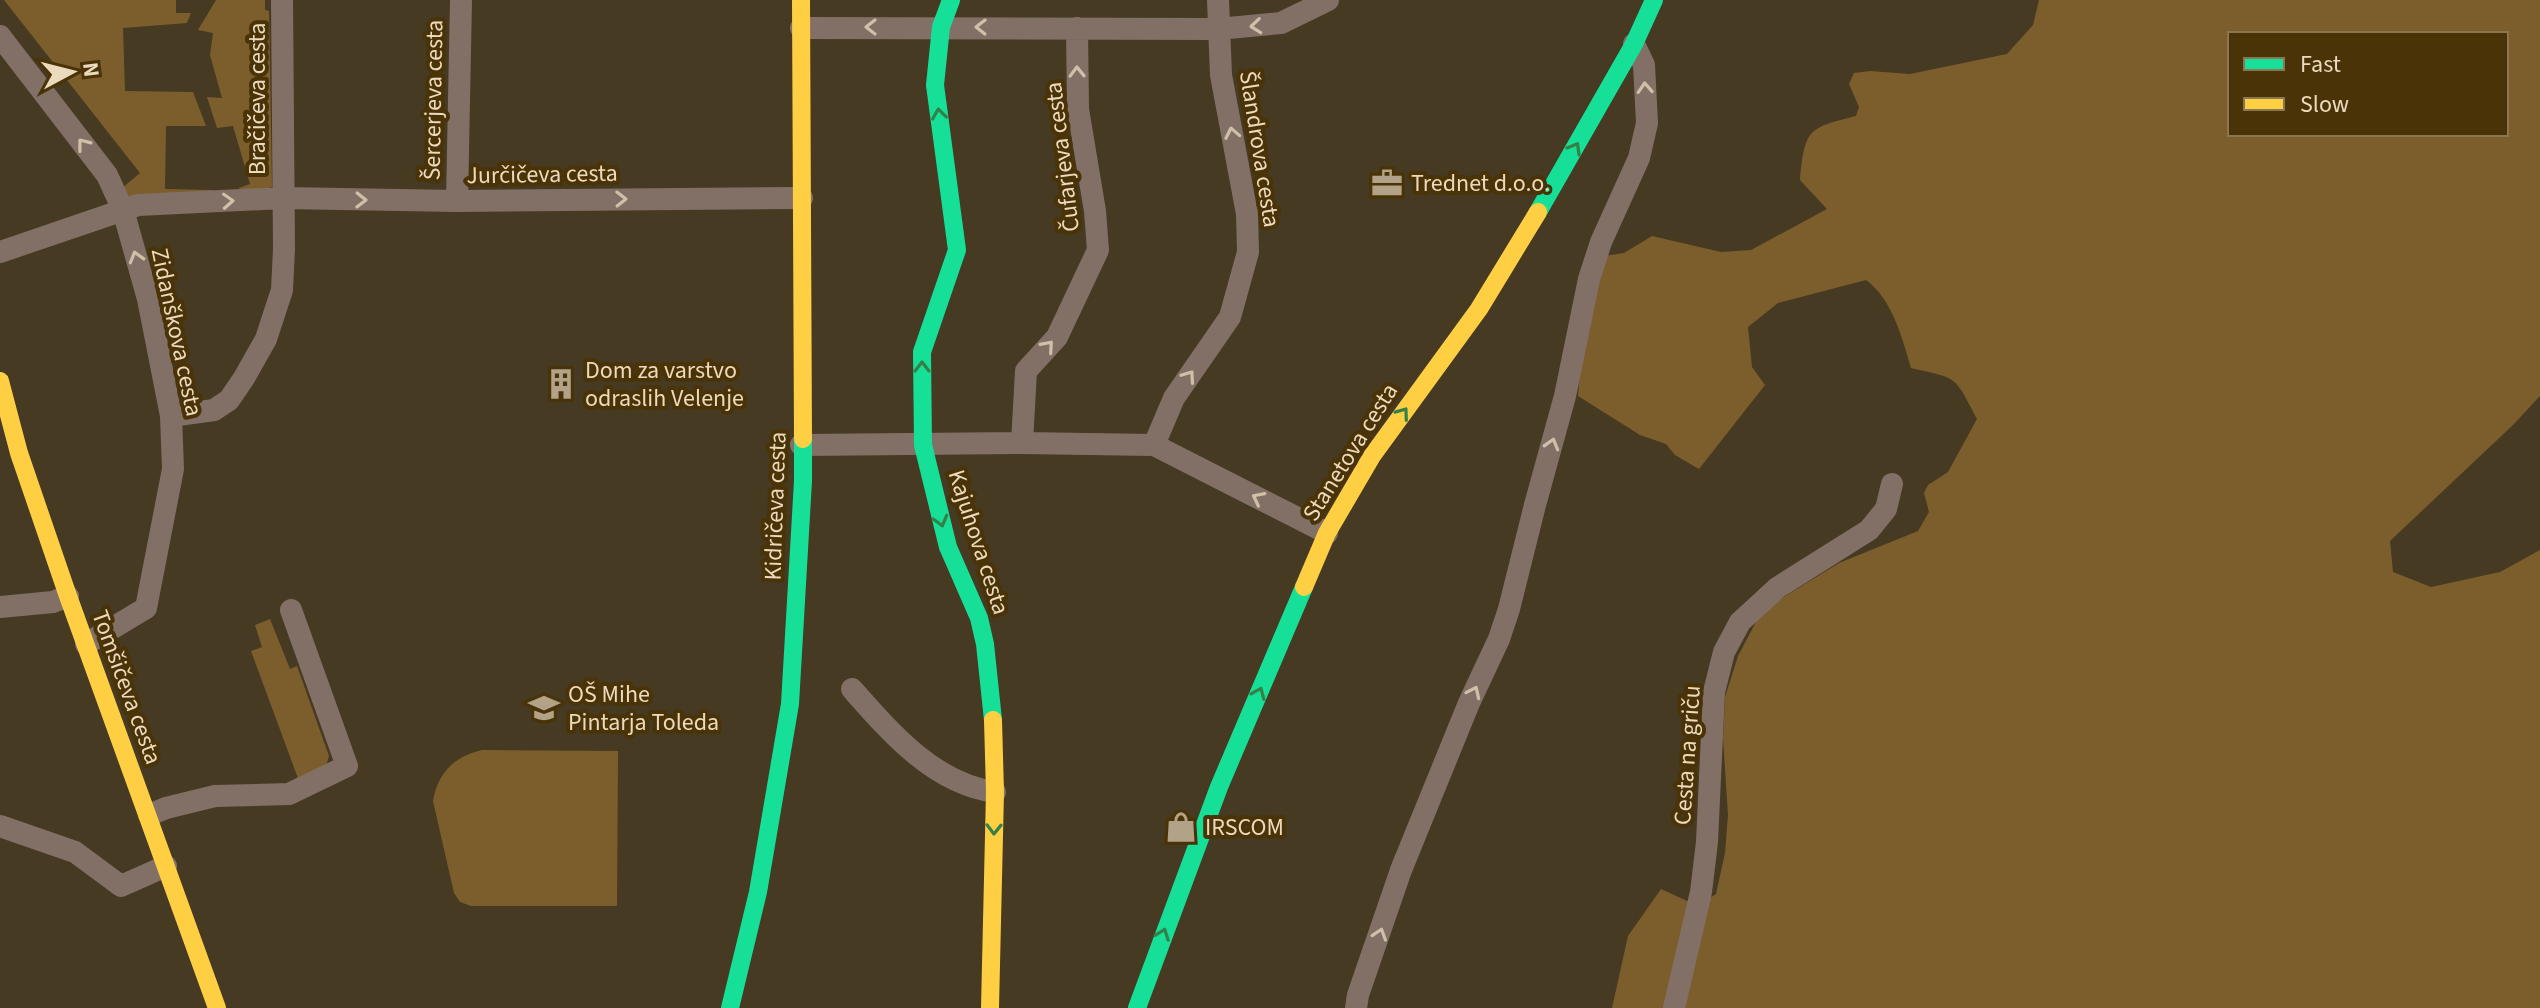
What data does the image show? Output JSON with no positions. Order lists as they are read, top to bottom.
{
  "streets": {
    "street": [
      "Bračičeva cesta",
      "Šercerjeva cesta",
      "Šlandrova cesta",
      "Čufarjeva cesta",
      "Jurčičeva cesta",
      "Zidanškova cesta",
      "Stanetova cesta",
      "Kidričeva cesta",
      "Kajuhova cesta",
      "Tomšičeva cesta",
      "Cesta na griču"
    ]
  },
  "crossings": [
    ["Bračičeva cesta", "Jurčičeva cesta"],
    ["Bračičeva cesta", "Zidanškova cesta"],
    ["Šercerjeva cesta", "Jurčičeva cesta"],
    ["Jurčičeva cesta", "Kidričeva cesta"],
    ["Zidanškova cesta", "Tomšičeva cesta"]
  ],
  "one_way": [
    "Šlandrova cesta",
    "Čufarjeva cesta",
    "Jurčičeva cesta",
    "Zidanškova cesta"
  ],
  "places": {
    "office": ["Trednet d.o.o."],
    "building": ["Dom za varstvo odraslih Velenje"],
    "school or university": ["OŠ Mihe Pintarja Toleda"],
    "shop": ["IRSCOM"]
  },
  "legend": ["Fast", "Slow"],
  "north": "right"
}
